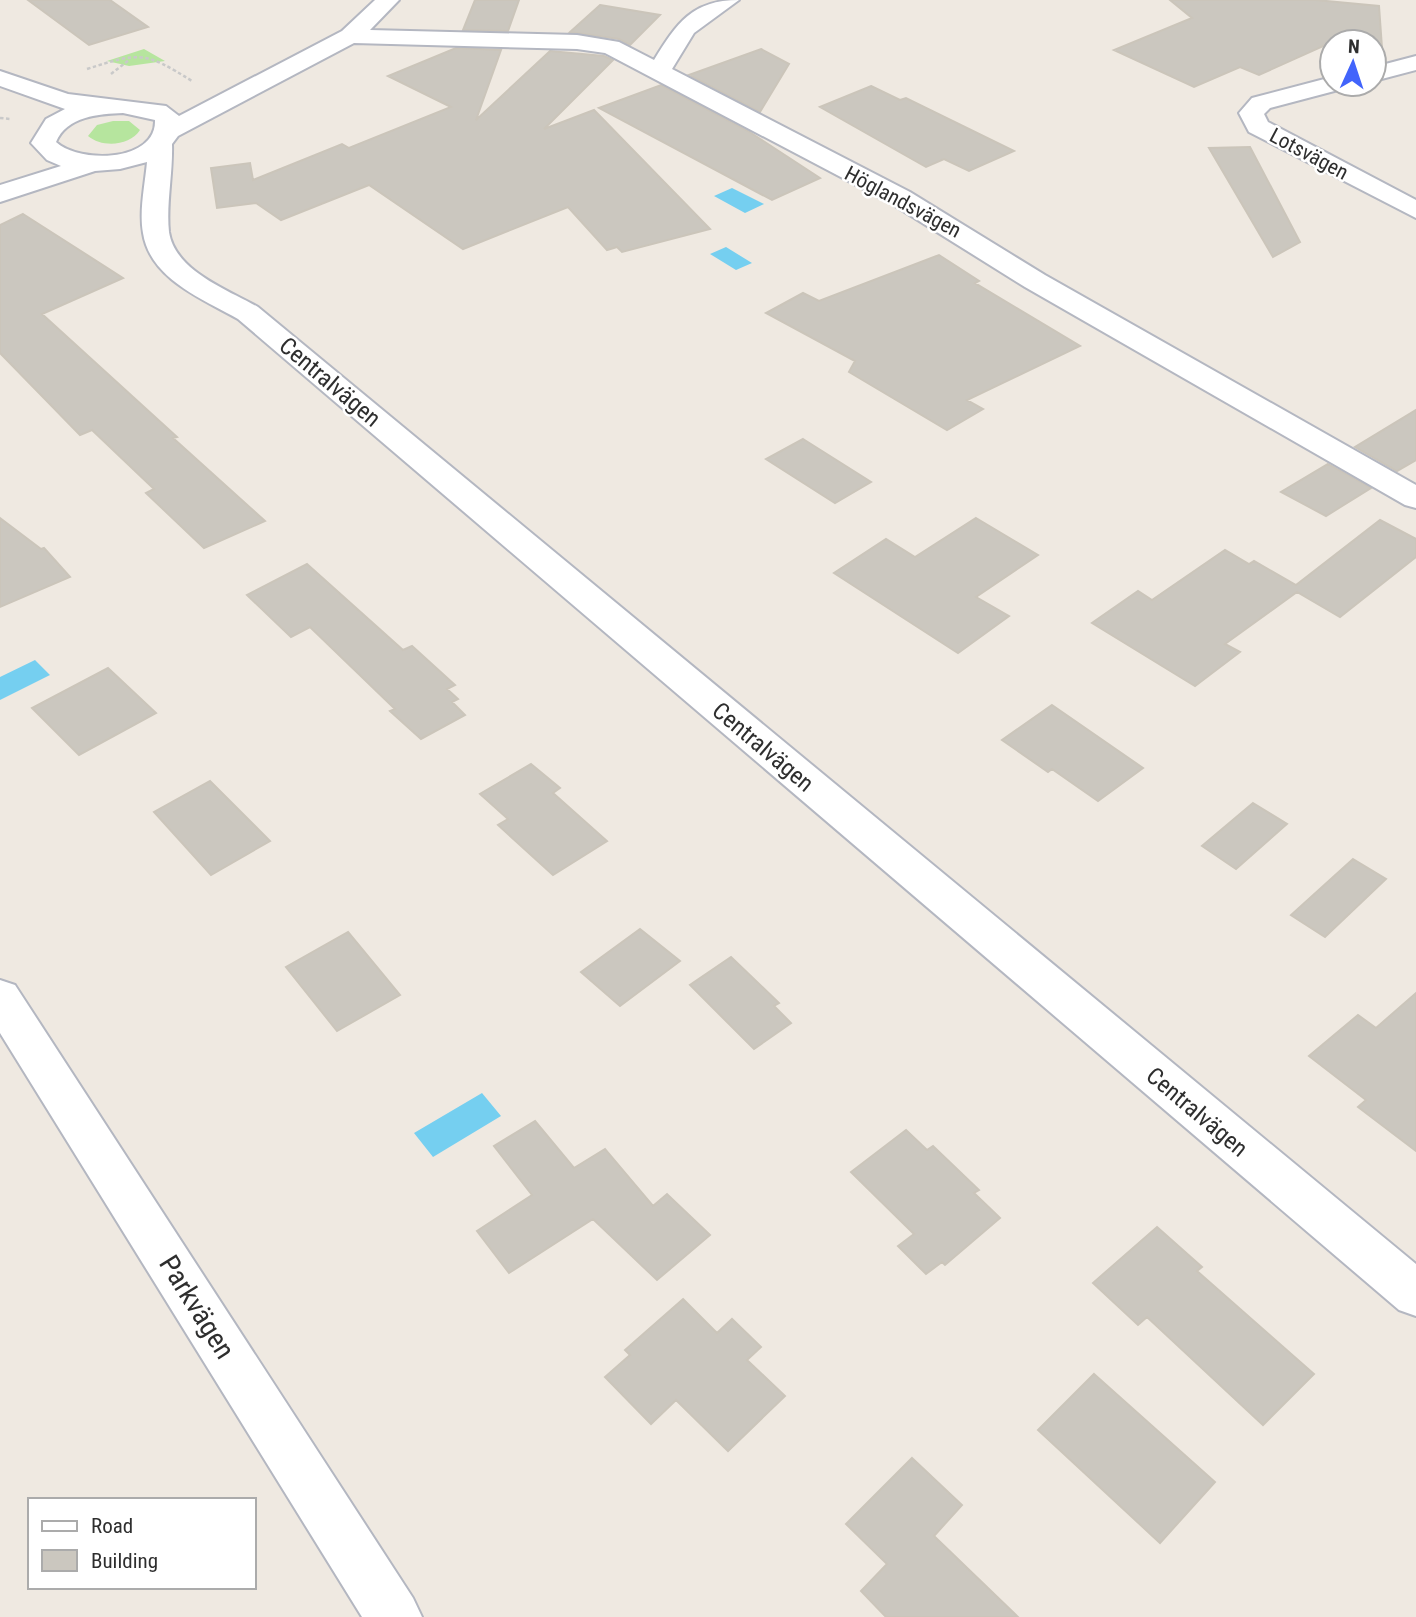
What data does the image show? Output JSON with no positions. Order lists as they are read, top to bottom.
{
  "streets": {
    "street": [
      "Lotsvägen",
      "Höglandsvägen",
      "Centralvägen",
      "Parkvägen"
    ]
  },
  "legend": ["Road", "Building"],
  "north": "top"
}
